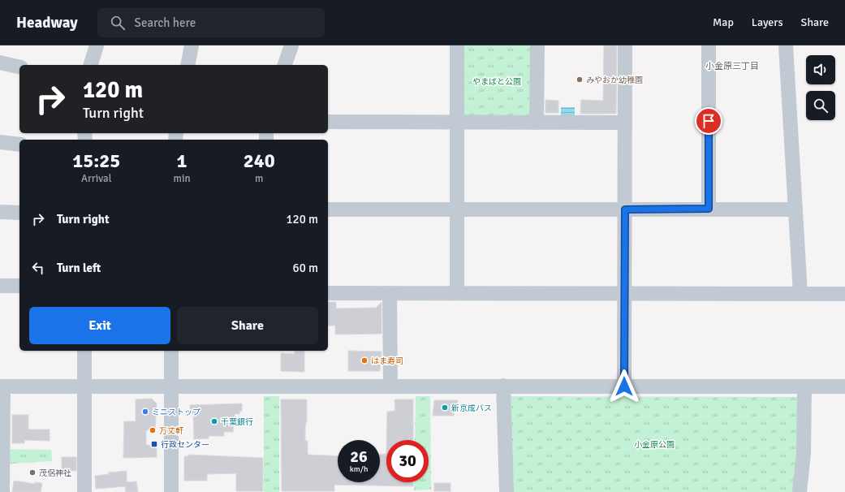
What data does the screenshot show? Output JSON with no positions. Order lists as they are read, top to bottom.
{
  "districts": ["小金原三丁目"],
  "parks": ["やまばと公園", "小金原公園"],
  "places": {
    "other": [
      "みやおか幼稚園",
      "はま寿司",
      "新京成バス",
      "ミニストップ",
      "千葉銀行",
      "万丈軒",
      "茂侶神社"
    ],
    "transit": ["行政センター"]
  },
  "page": {
    "header": "Headway",
    "search": "Search here",
    "nav": ["Map", "Layers", "Share"],
    "turn": ["120 m", "Turn right"],
    "eta": [
      "15:25",
      "Arrival",
      "1",
      "min",
      "240",
      "m"
    ],
    "list": [
      {
        "name": "Turn right",
        "value": "120 m"
      },
      {
        "name": "Turn left",
        "value": "60 m"
      }
    ],
    "buttons": ["Exit", "Share"],
    "speed": "26 km/h",
    "limit": "30"
  }
}
